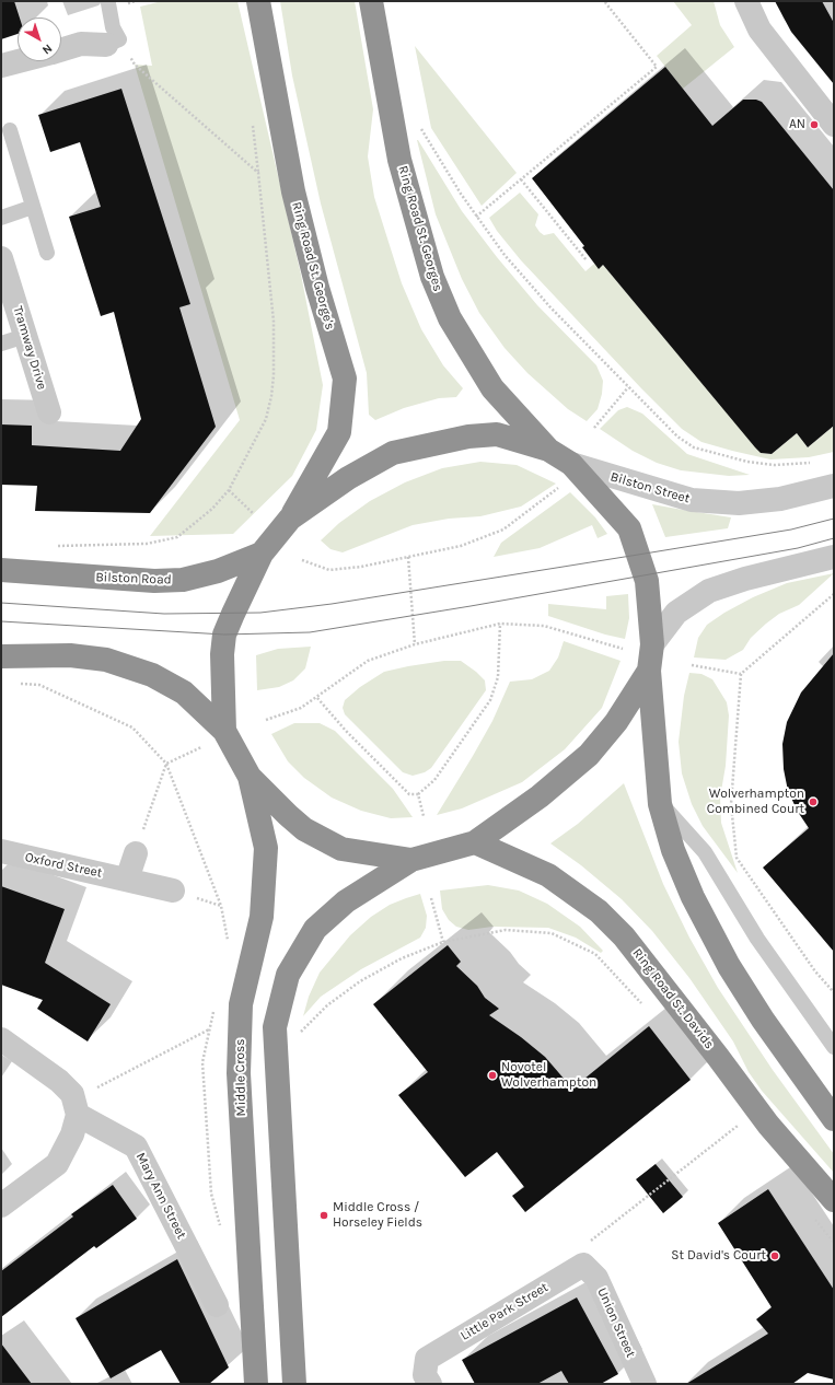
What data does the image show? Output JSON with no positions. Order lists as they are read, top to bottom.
{
  "streets": {
    "highway": [
      "Ring Road St. Georges",
      "Ring Road St. George's",
      "Bilston Road",
      "Ring Road St. Davids",
      "Middle Cross"
    ],
    "street": [
      "Tramway Drive",
      "Bilston Street",
      "Oxford Street",
      "Mary Ann Street",
      "Little Park Street",
      "Union Street"
    ]
  },
  "crossings": [
    ["Little Park Street", "Union Street"]
  ],
  "places": [
    "AN",
    "Wolverhampton Combined Court",
    "Novotel Wolverhampton",
    "Middle Cross / Horseley Fields",
    "St David's Court"
  ],
  "north": "bottom right"
}
